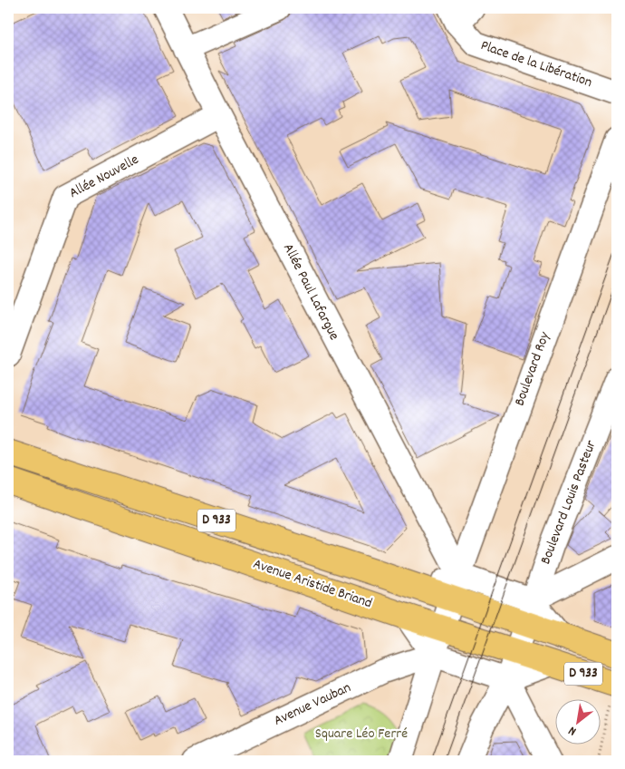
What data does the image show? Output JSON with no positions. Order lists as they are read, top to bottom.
{
  "streets": {
    "main road": ["D 933", "Avenue Aristide Briand"],
    "street": [
      "Place de la Libération",
      "Allée Nouvelle",
      "Allée Paul Lafargue",
      "Boulevard Roy",
      "Boulevard Louis Pasteur",
      "Avenue Vauban"
    ]
  },
  "crossings": [
    ["Allée Nouvelle", "Allée Paul Lafargue"],
    ["Allée Paul Lafargue", "Boulevard Roy"],
    ["Boulevard Roy", "Avenue Aristide Briand"],
    ["Boulevard Roy", "Avenue Vauban"],
    ["Boulevard Louis Pasteur", "Avenue Aristide Briand"]
  ],
  "parks": ["Square Léo Ferré"],
  "north": "bottom left"
}
